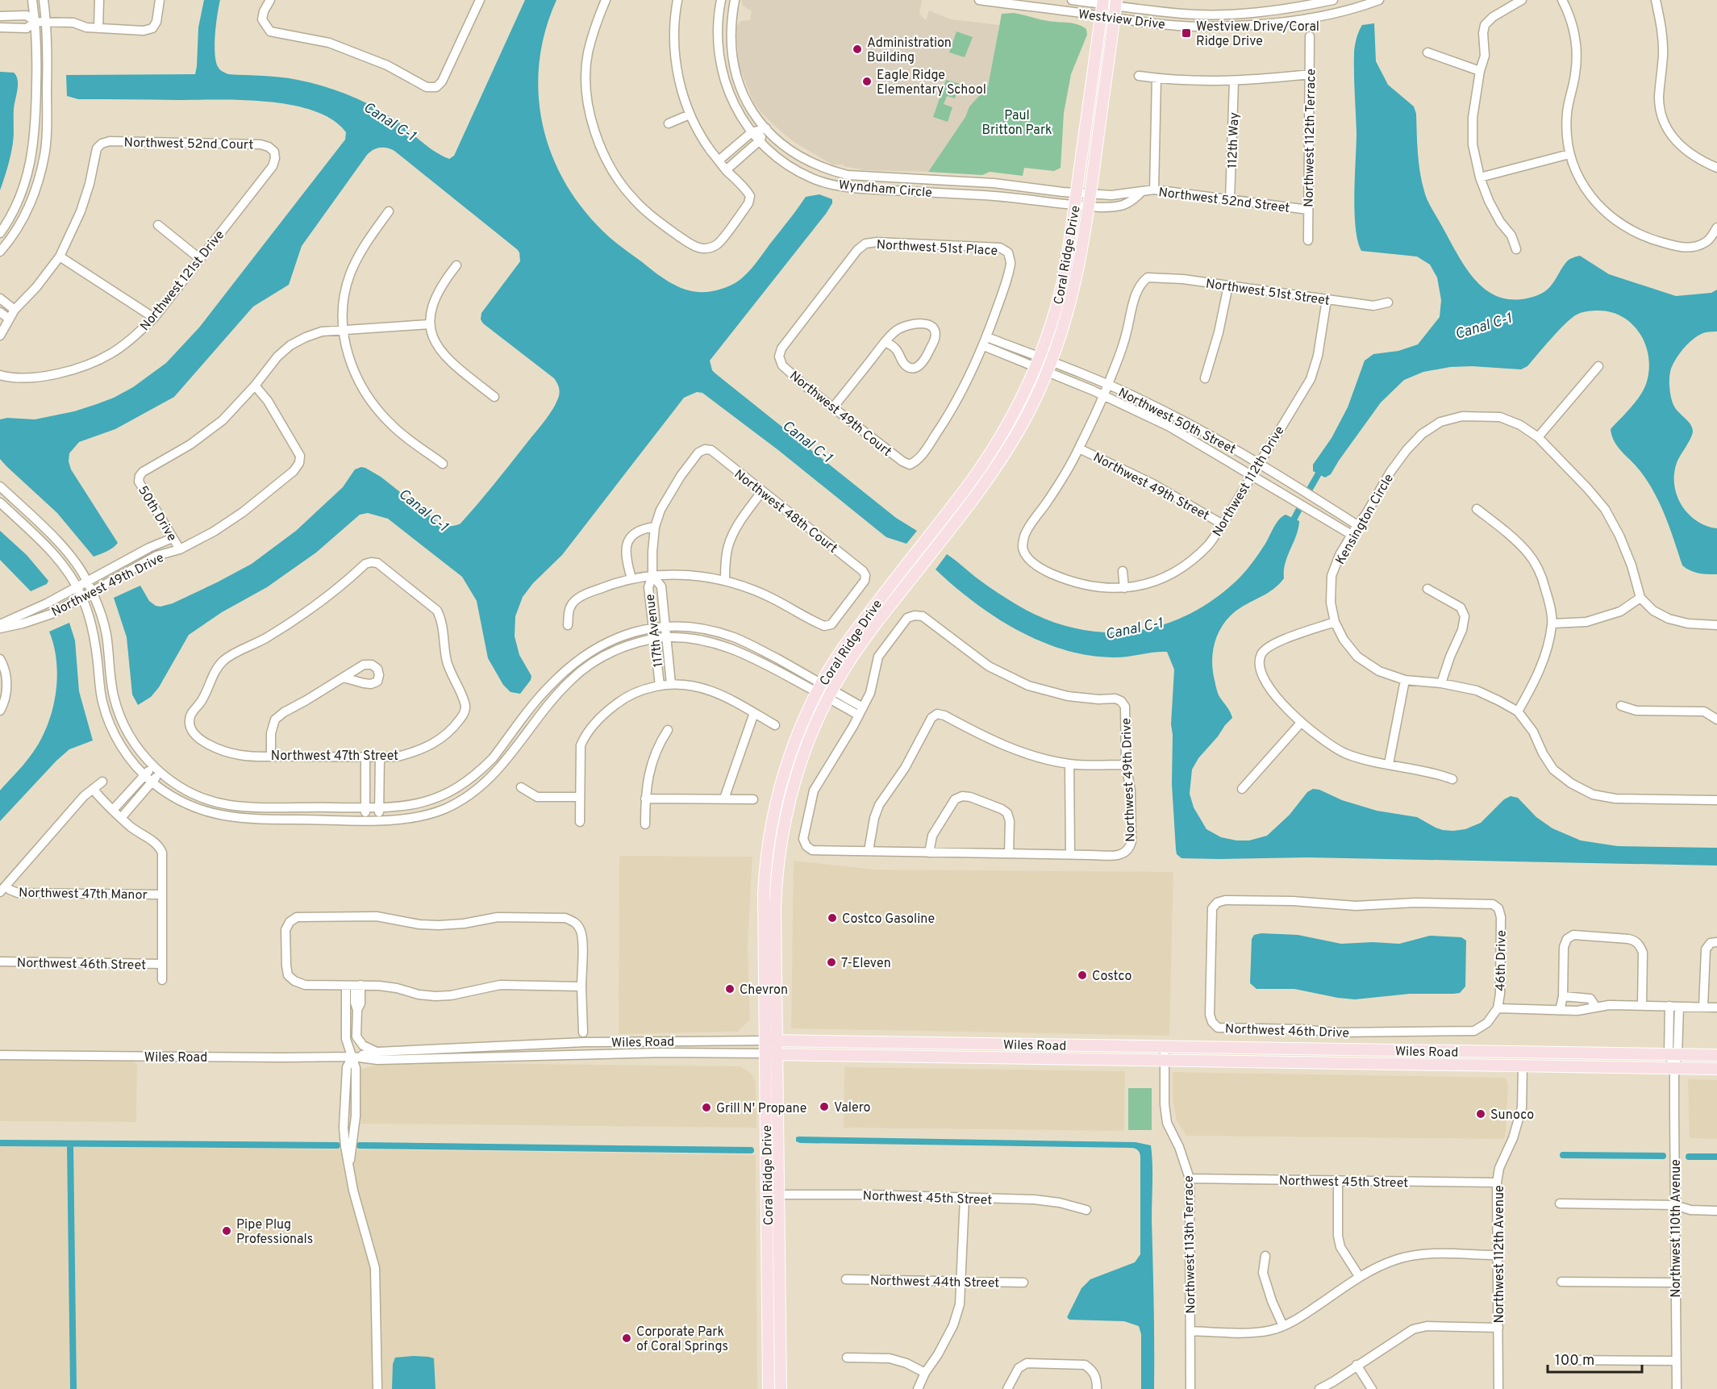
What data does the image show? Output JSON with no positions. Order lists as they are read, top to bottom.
{
  "streets": {
    "main road": ["Coral Ridge Drive", "Wiles Road"],
    "street": [
      "Westview Drive",
      "Northwest 112th Terrace",
      "112th Way",
      "Northwest 52nd Court",
      "Wyndham Circle",
      "Northwest 52nd Street",
      "Northwest 51st Place",
      "Northwest 121st Drive",
      "Northwest 51st Street",
      "Northwest 49th Court",
      "Northwest 50th Street",
      "Northwest 112th Drive",
      "Northwest 49th Street",
      "Northwest 48th Court",
      "50th Drive",
      "Kensington Circle",
      "Northwest 49th Drive",
      "117th Avenue",
      "Northwest 47th Street",
      "Northwest 47th Manor",
      "46th Drive",
      "Northwest 46th Street",
      "Northwest 46th Drive",
      "Northwest 45th Street",
      "Northwest 110th Avenue",
      "Northwest 113th Terrace",
      "Northwest 112th Avenue",
      "Northwest 44th Street"
    ]
  },
  "crossings": [
    ["Westview Drive", "Coral Ridge Drive"],
    ["Northwest 112th Terrace", "Northwest 52nd Street"],
    ["112th Way", "Northwest 52nd Street"],
    ["Northwest 52nd Court", "Northwest 121st Drive"],
    ["Wyndham Circle", "Northwest 52nd Street"],
    ["Wyndham Circle", "Coral Ridge Drive"],
    ["Northwest 52nd Street", "Coral Ridge Drive"],
    ["Northwest 51st Place", "Northwest 49th Court"],
    ["Northwest 51st Place", "Northwest 50th Street"],
    ["Coral Ridge Drive", "Northwest 50th Street"],
    ["Coral Ridge Drive", "Wiles Road"],
    ["Coral Ridge Drive", "Northwest 45th Street"],
    ["Northwest 51st Street", "Northwest 50th Street"],
    ["Northwest 51st Street", "Northwest 112th Drive"],
    ["Northwest 49th Court", "Northwest 50th Street"],
    ["Northwest 50th Street", "Northwest 112th Drive"],
    ["Northwest 50th Street", "Kensington Circle"],
    ["Northwest 112th Drive", "Northwest 49th Street"],
    ["Northwest 48th Court", "117th Avenue"],
    ["50th Drive", "Northwest 49th Drive"],
    ["46th Drive", "Northwest 46th Drive"],
    ["Wiles Road", "Northwest 110th Avenue"],
    ["Wiles Road", "Northwest 113th Terrace"],
    ["Wiles Road", "Northwest 112th Avenue"],
    ["Northwest 45th Street", "Northwest 113th Terrace"],
    ["Northwest 45th Street", "Northwest 112th Avenue"]
  ],
  "water": ["Canal C-1"],
  "parks": ["Paul Britton Park"],
  "places": {
    "transit": ["Westview Drive/Coral Ridge Drive"],
    "other": [
      "Administration Building",
      "Eagle Ridge Elementary School",
      "Costco Gasoline",
      "7-Eleven",
      "Costco",
      "Chevron",
      "Valero",
      "Grill N' Propane",
      "Sunoco",
      "Pipe Plug Professionals",
      "Corporate Park of Coral Springs"
    ]
  },
  "scale_bar": "100 m"
}
